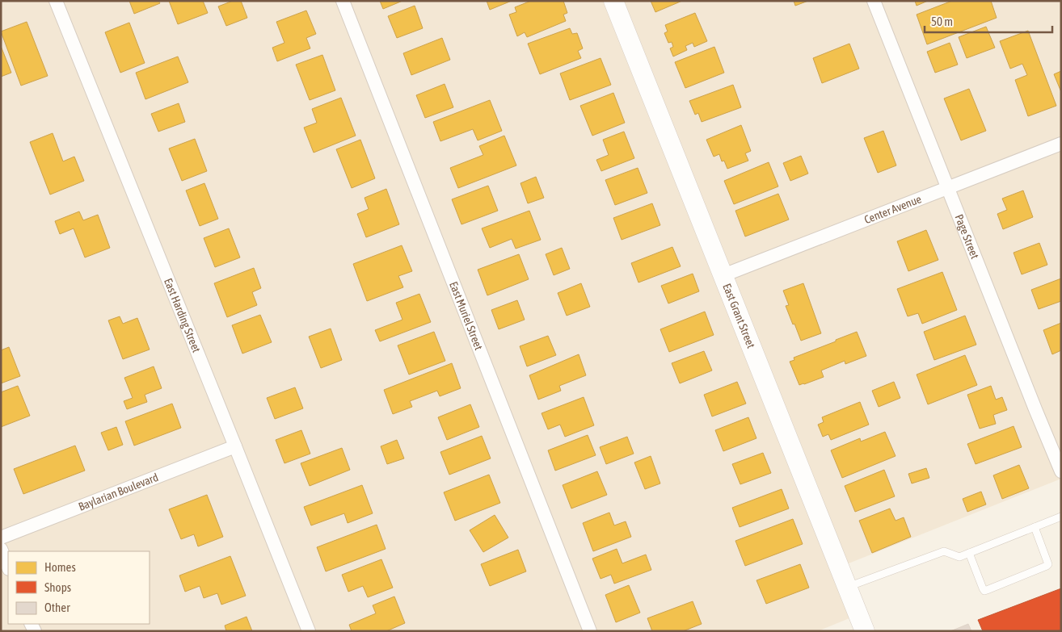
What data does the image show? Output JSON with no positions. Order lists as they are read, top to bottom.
{
  "streets": {
    "street": [
      "Center Avenue",
      "Page Street",
      "East Harding Street",
      "East Muriel Street",
      "East Grant Street",
      "Baylarian Boulevard"
    ]
  },
  "crossings": [
    ["Center Avenue", "Page Street"],
    ["Center Avenue", "East Grant Street"],
    ["East Harding Street", "Baylarian Boulevard"]
  ],
  "legend": ["Homes", "Shops", "Other"],
  "scale_bar": "50 m"
}
